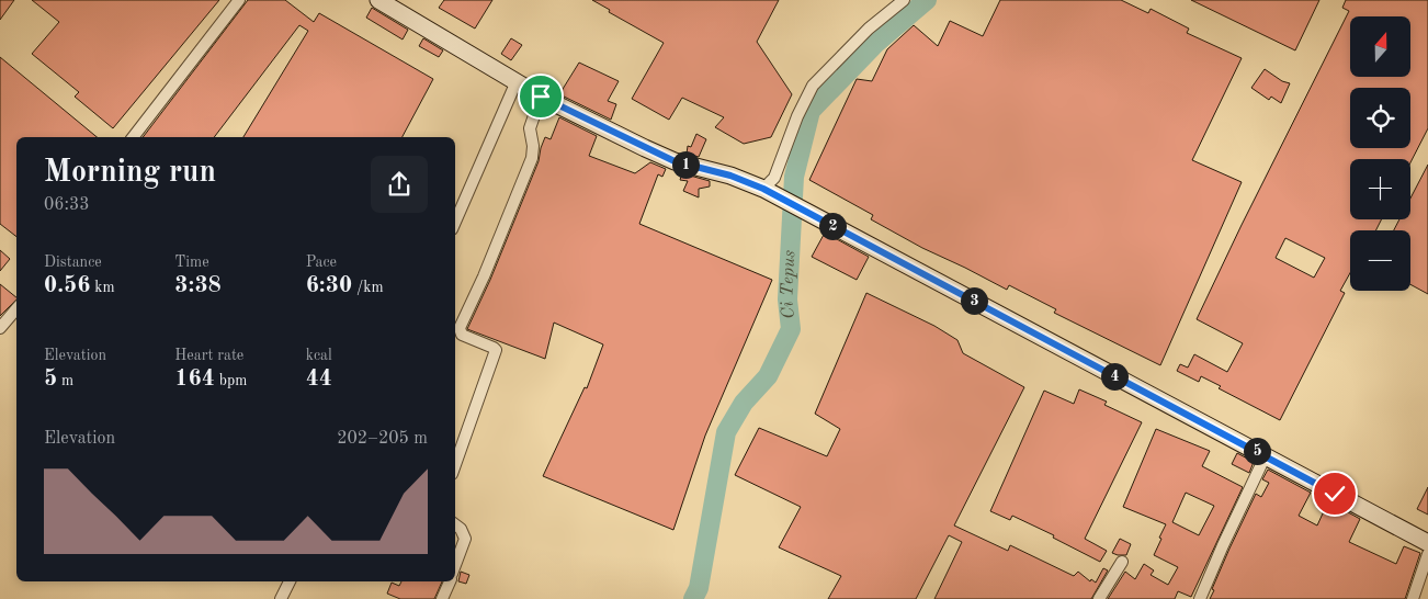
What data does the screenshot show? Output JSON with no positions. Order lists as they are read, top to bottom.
{
  "water": ["Ci Tepus"],
  "north": "top",
  "page": {
    "map_buttons": ["+", "−"],
    "heading": ["Morning run", "06:33"],
    "pins": [
      "1",
      "2",
      "3",
      "4",
      "5"
    ],
    "stats": [
      ["Distance", "0.56 km"],
      ["Time", "3:38"],
      ["Pace", "6:30 /km"],
      ["Elevation", "5 m"],
      ["Heart rate", "164 bpm"],
      ["kcal", "44"]
    ],
    "chart": ["Elevation", "202–205 m"]
  }
}
